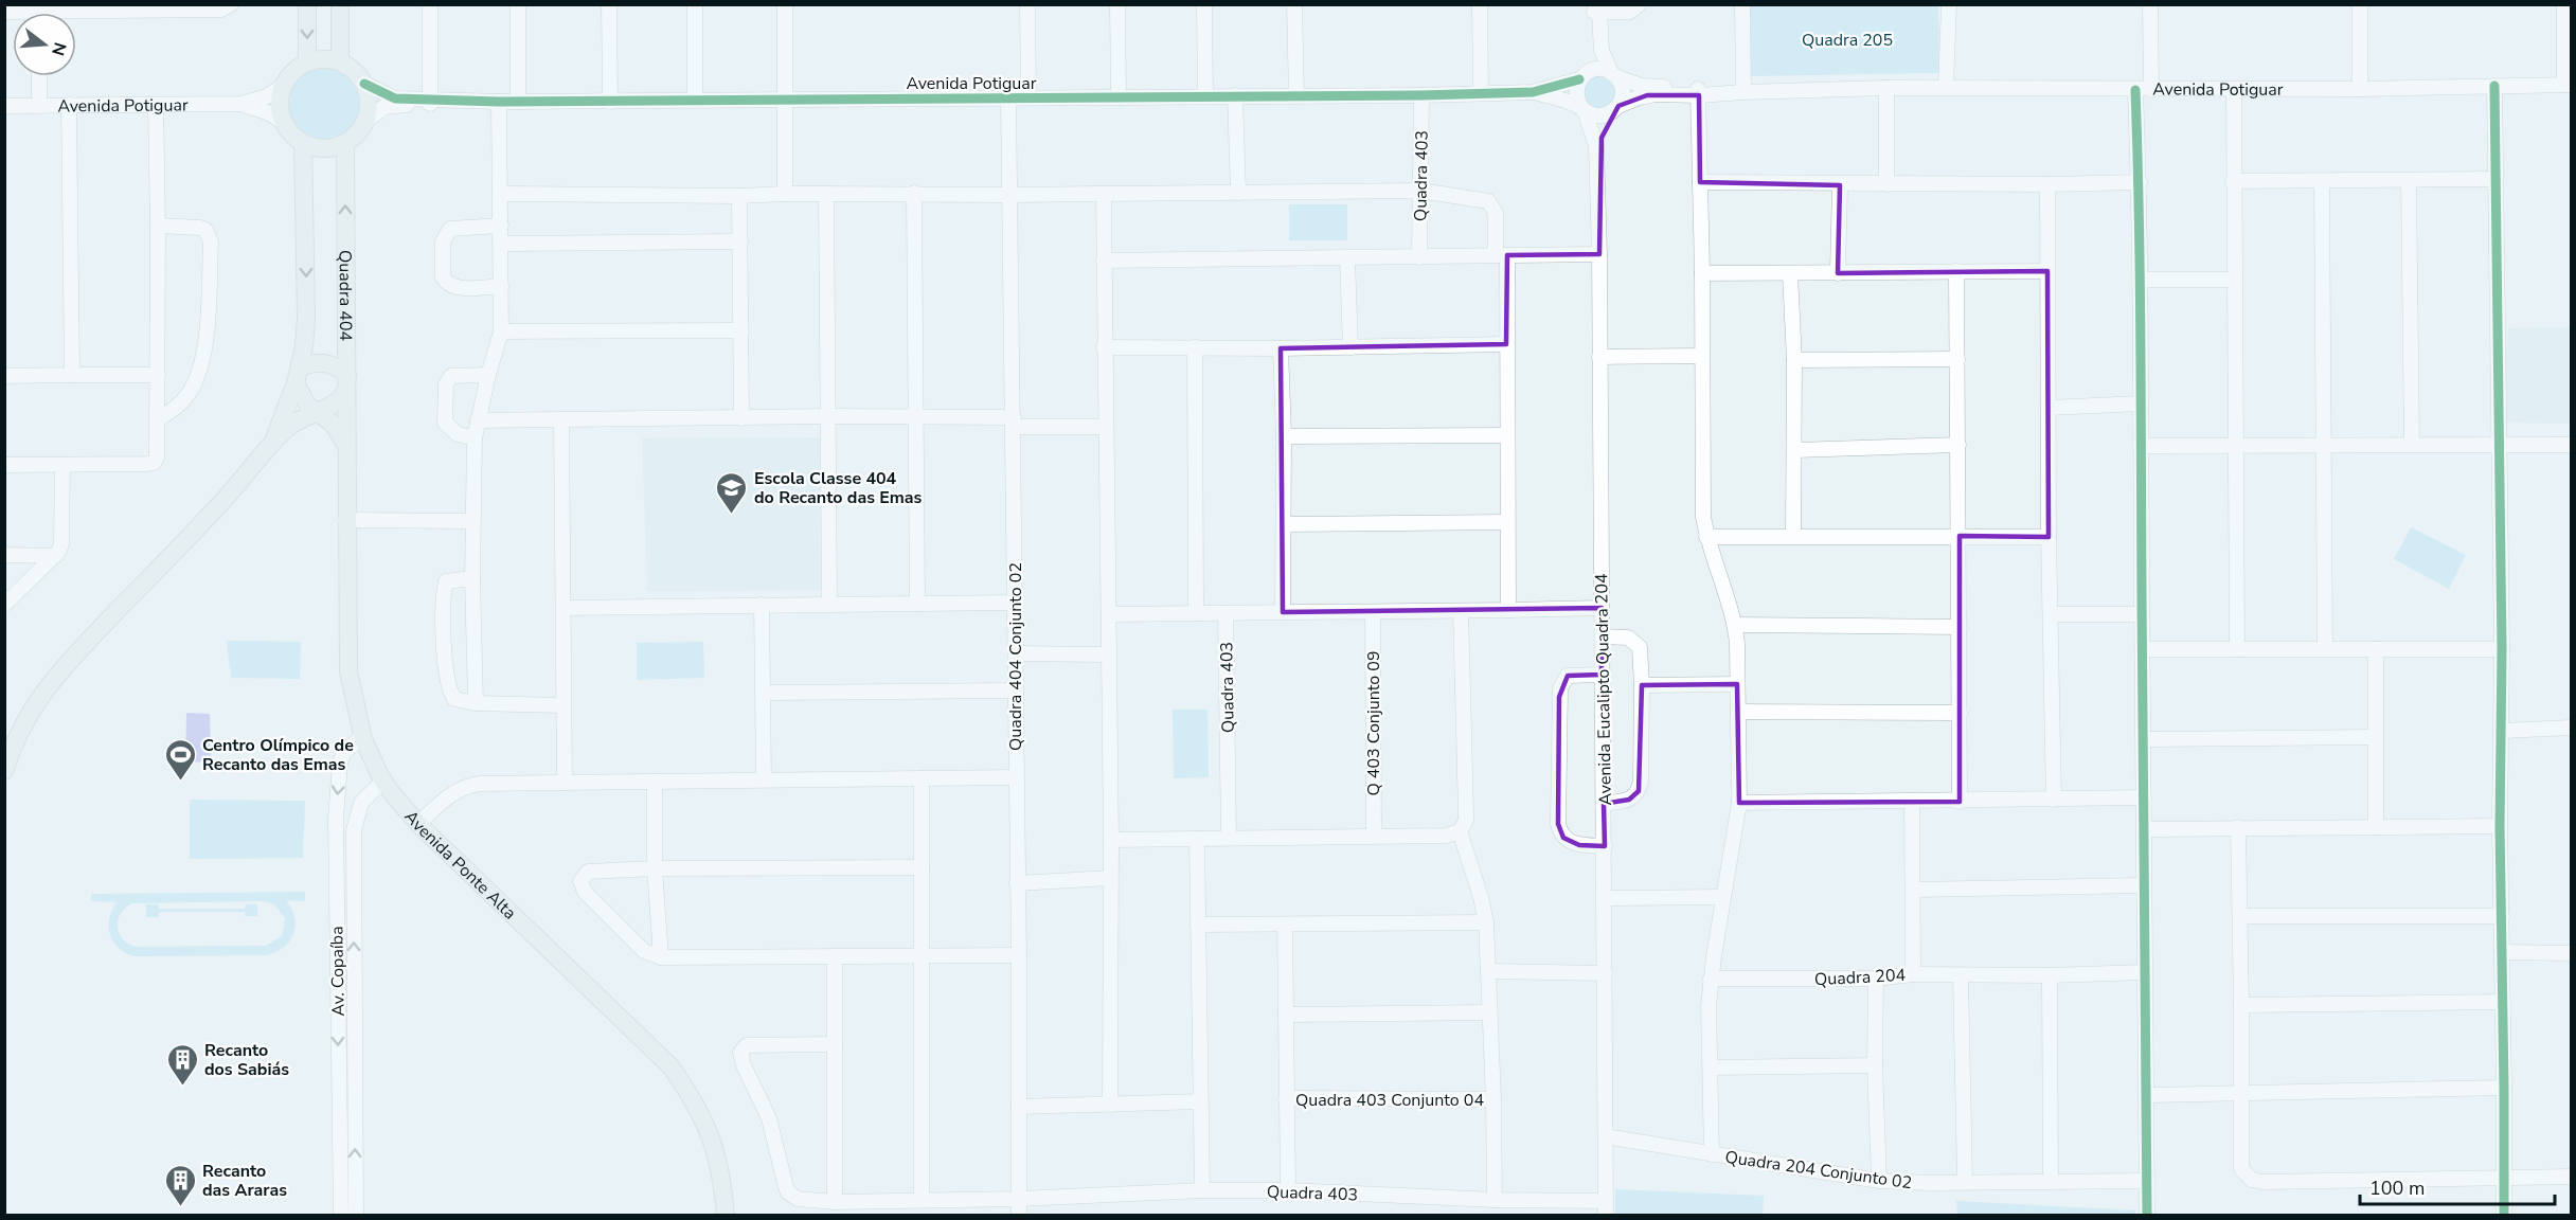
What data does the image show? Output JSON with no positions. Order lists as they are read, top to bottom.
{
  "streets": {
    "main road": ["Avenida Potiguar", "Quadra 404", "Avenida Ponte Alta"],
    "street": [
      "Quadra 403",
      "Quadra 404 Conjunto 02",
      "Avenida Eucalipto Quadra 204",
      "Q 403 Conjunto 09",
      "Av. Copaíba",
      "Quadra 204",
      "Quadra 403 Conjunto 04",
      "Quadra 204 Conjunto 02"
    ]
  },
  "crossings": [
    ["Avenida Potiguar", "Quadra 403"],
    ["Avenida Potiguar", "Quadra 404"],
    ["Avenida Potiguar", "Quadra 404 Conjunto 02"],
    ["Quadra 403", "Quadra 404 Conjunto 02"],
    ["Quadra 403", "Avenida Eucalipto Quadra 204"],
    ["Quadra 404", "Avenida Ponte Alta"],
    ["Avenida Eucalipto Quadra 204", "Quadra 204 Conjunto 02"],
    ["Avenida Ponte Alta", "Av. Copaíba"]
  ],
  "parks": ["Quadra 205"],
  "places": {
    "school or university": ["Escola Classe 404 do Recanto das Emas"],
    "sports": ["Centro Olímpico de Recanto das Emas"],
    "building": ["Recanto dos Sabiás", "Recanto das Araras"]
  },
  "scale_bar": "100 m",
  "north": "right"
}
